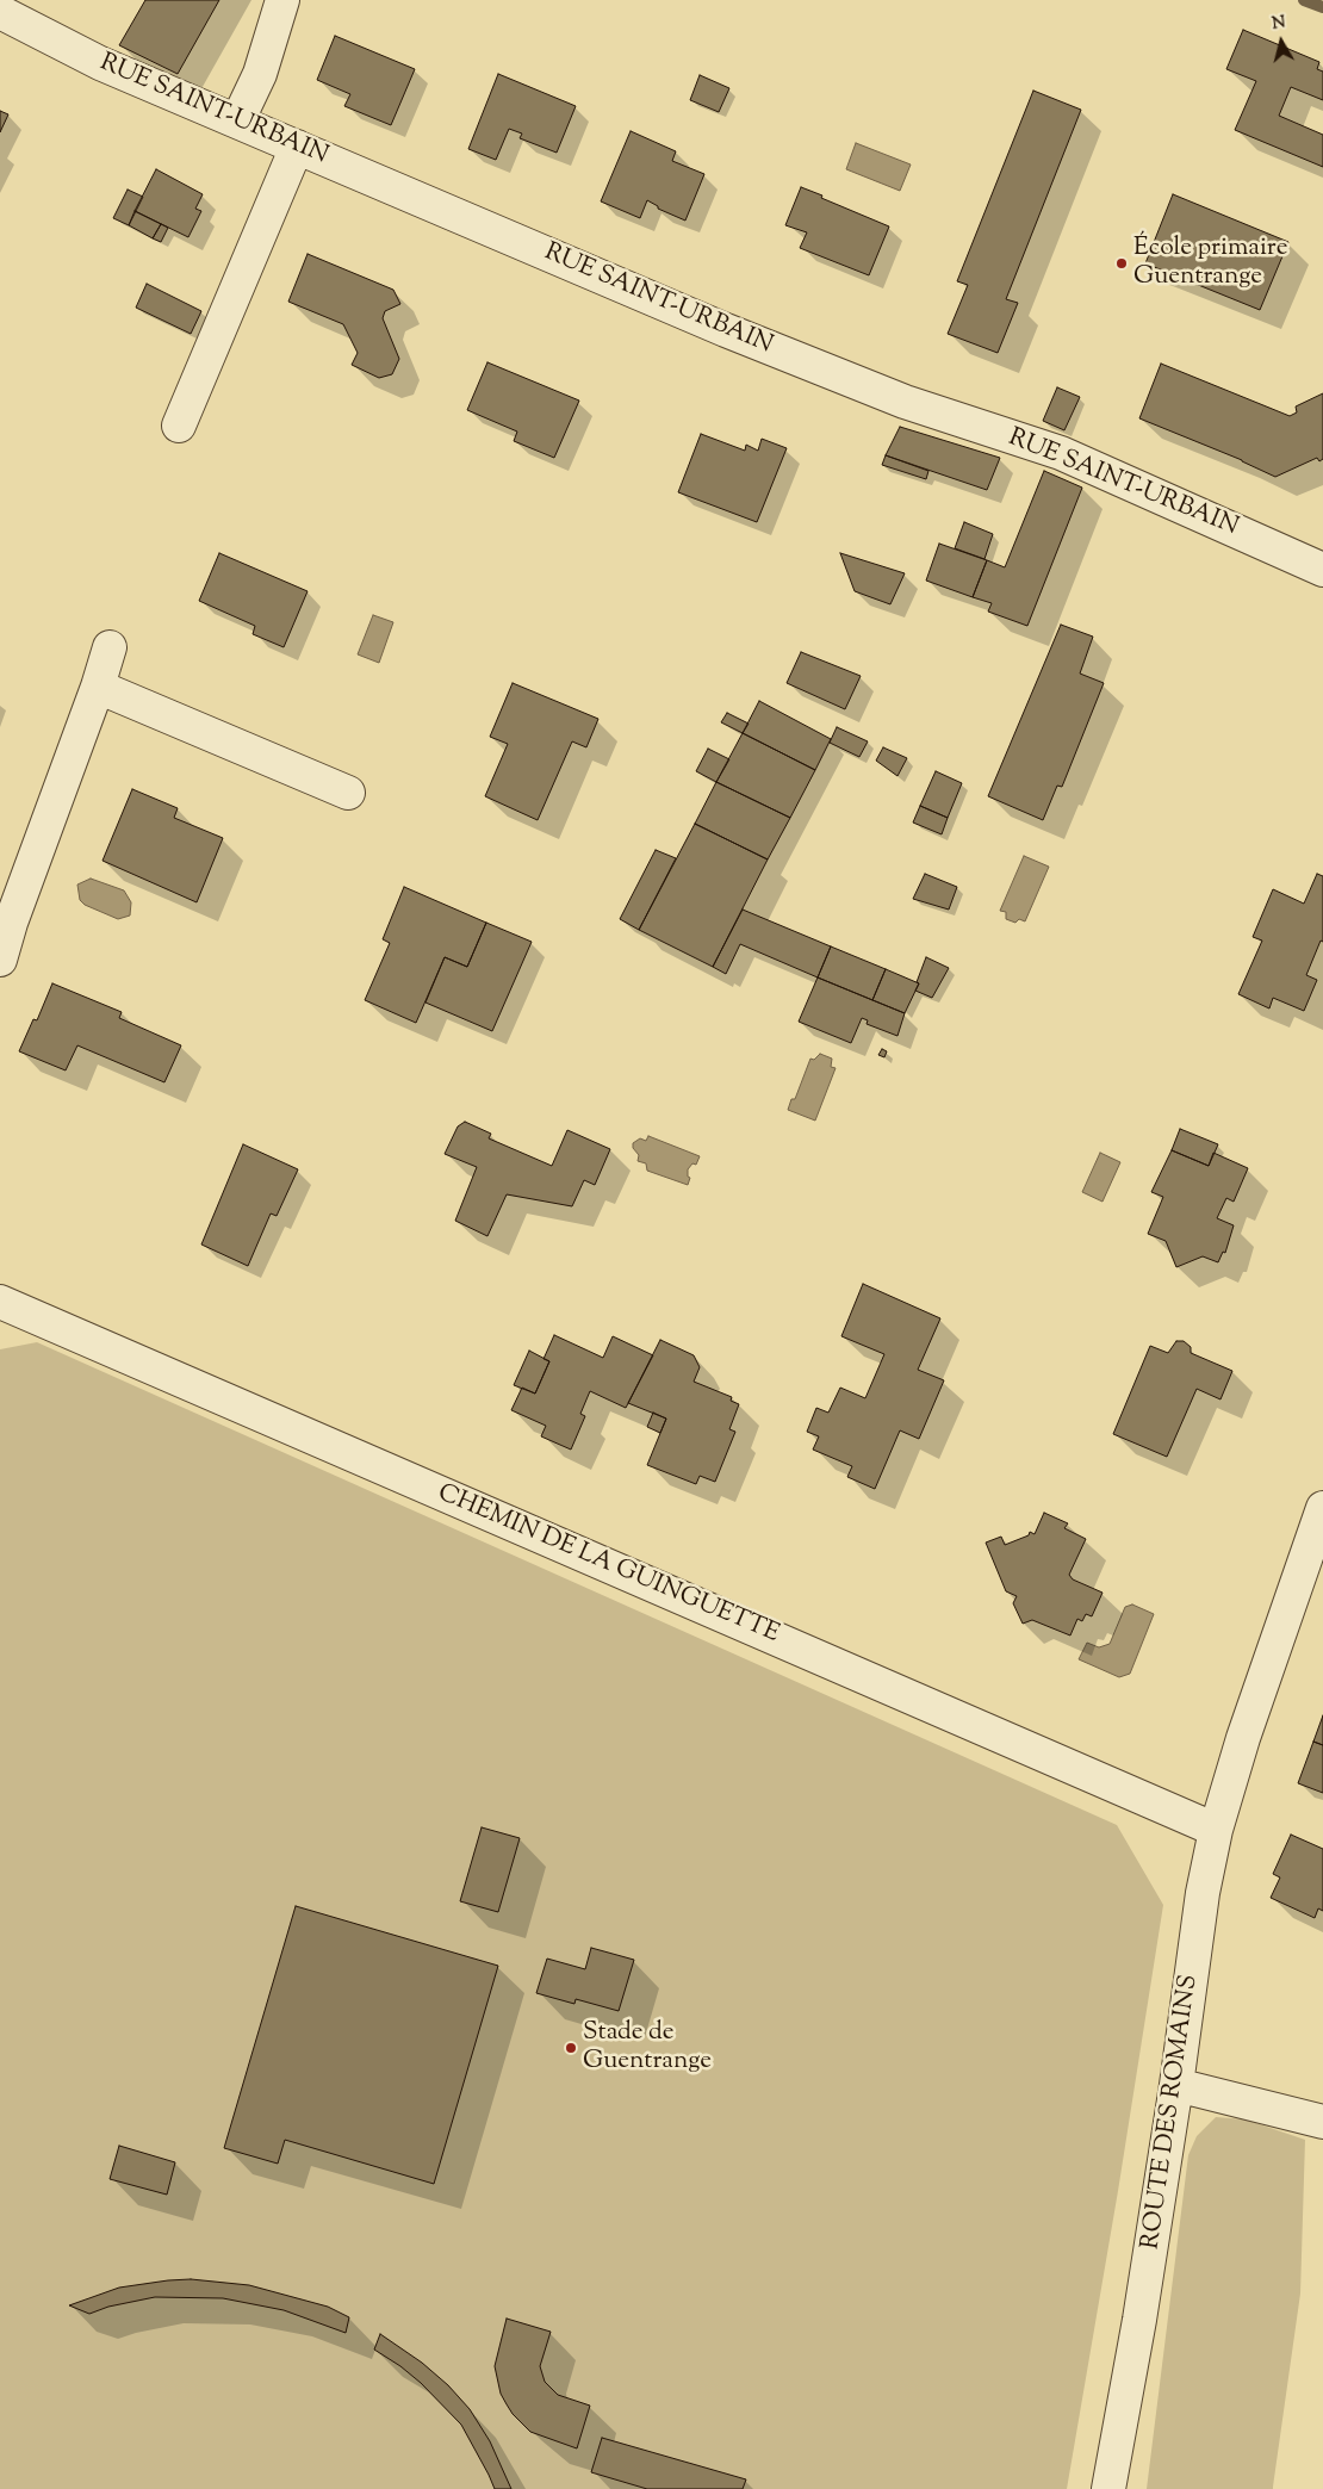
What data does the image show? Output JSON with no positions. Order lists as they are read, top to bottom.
{
  "streets": {
    "street": ["RUE SAINT-URBAIN", "CHEMIN DE LA GUINGUETTE", "ROUTE DES ROMAINS"]
  },
  "crossings": [
    ["CHEMIN DE LA GUINGUETTE", "ROUTE DES ROMAINS"]
  ],
  "places": ["École primaire Guentrange", "Stade de Guentrange"],
  "north": "top"
}
